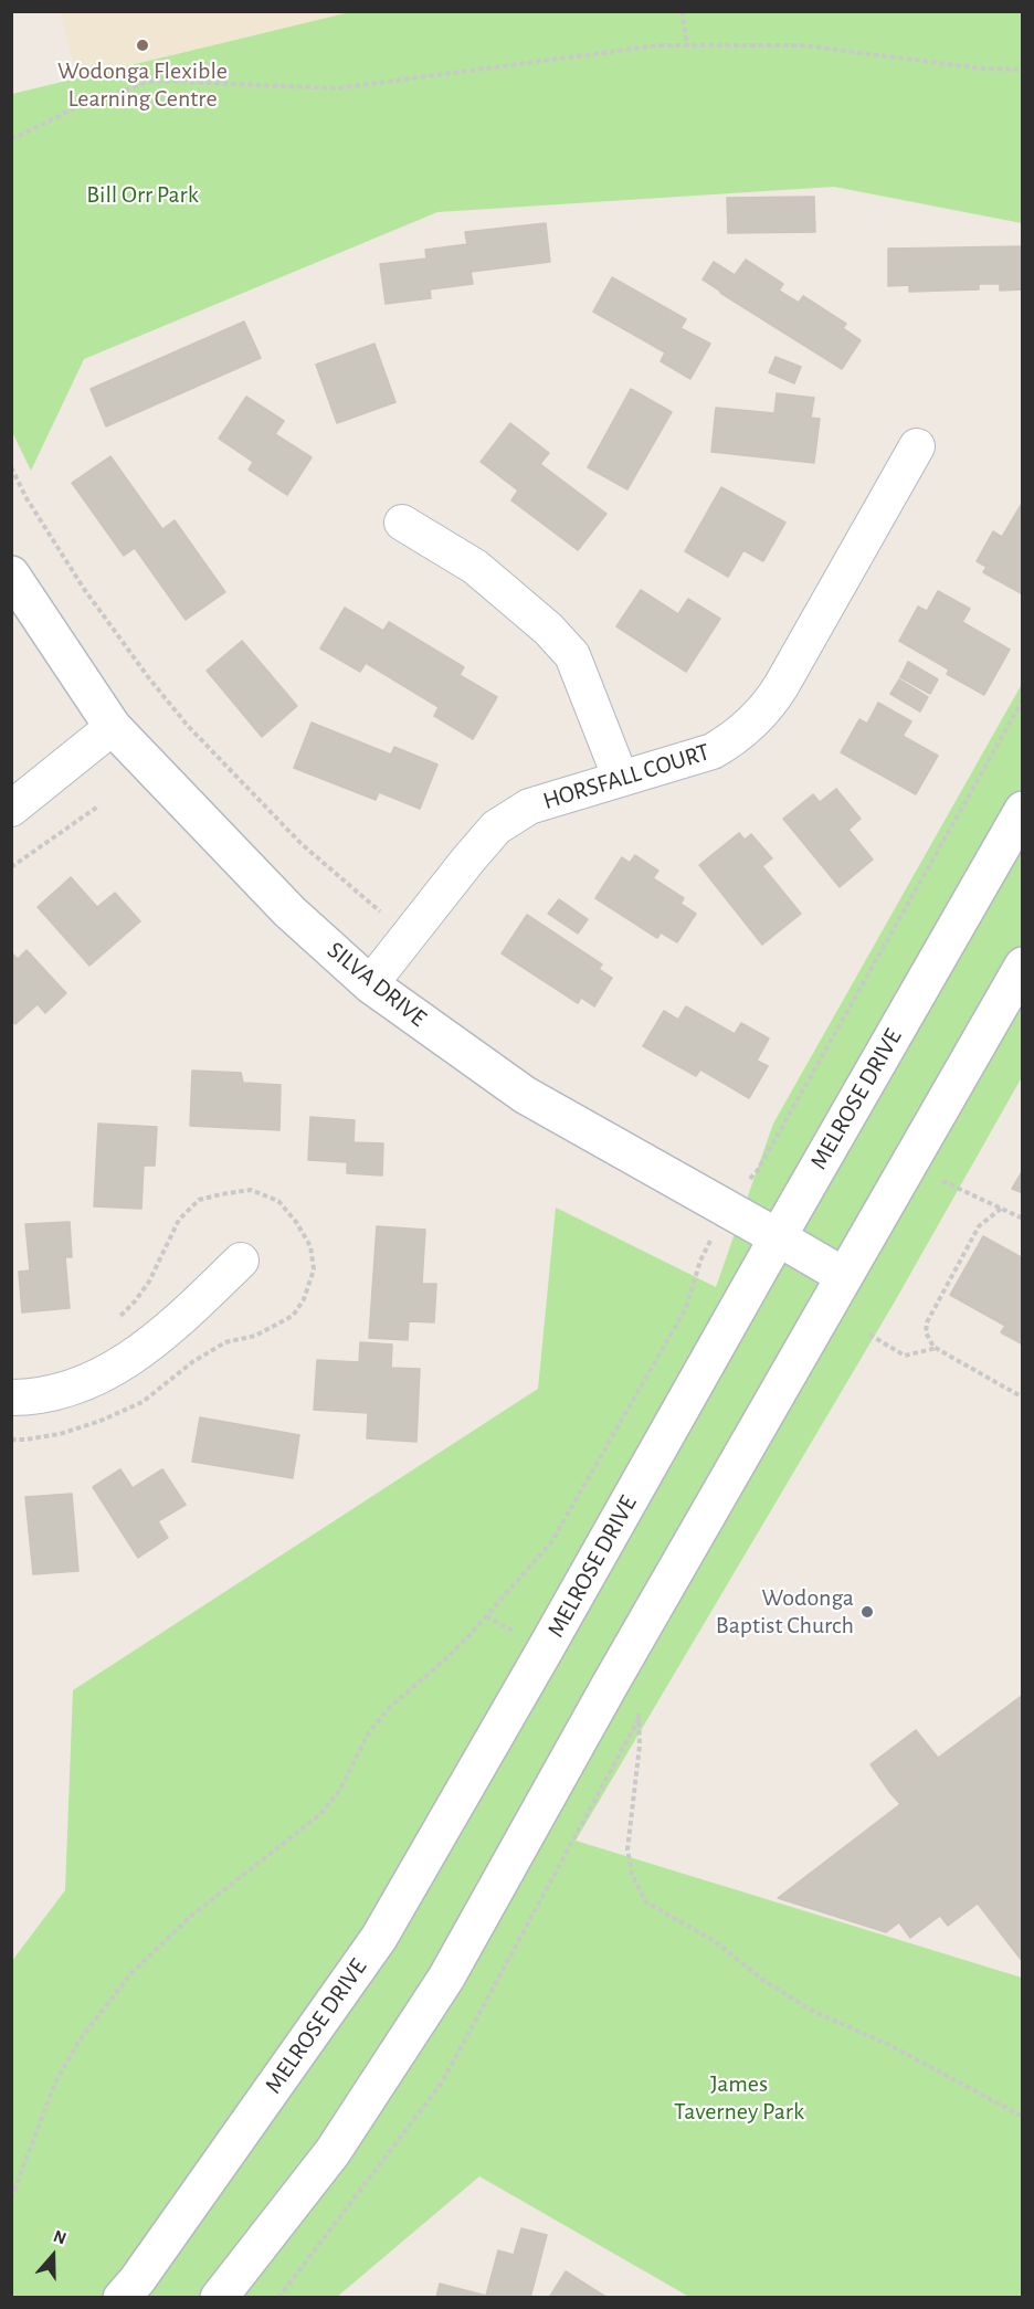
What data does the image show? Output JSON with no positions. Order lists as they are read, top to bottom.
{
  "streets": {
    "main road": ["SILVA DRIVE", "MELROSE DRIVE"],
    "street": ["HORSFALL COURT"]
  },
  "crossings": [
    ["HORSFALL COURT", "SILVA DRIVE"],
    ["SILVA DRIVE", "MELROSE DRIVE"]
  ],
  "parks": ["Bill Orr Park", "James Taverney Park"],
  "places": ["Wodonga Flexible Learning Centre", "Wodonga Baptist Church"],
  "north": "top"
}
